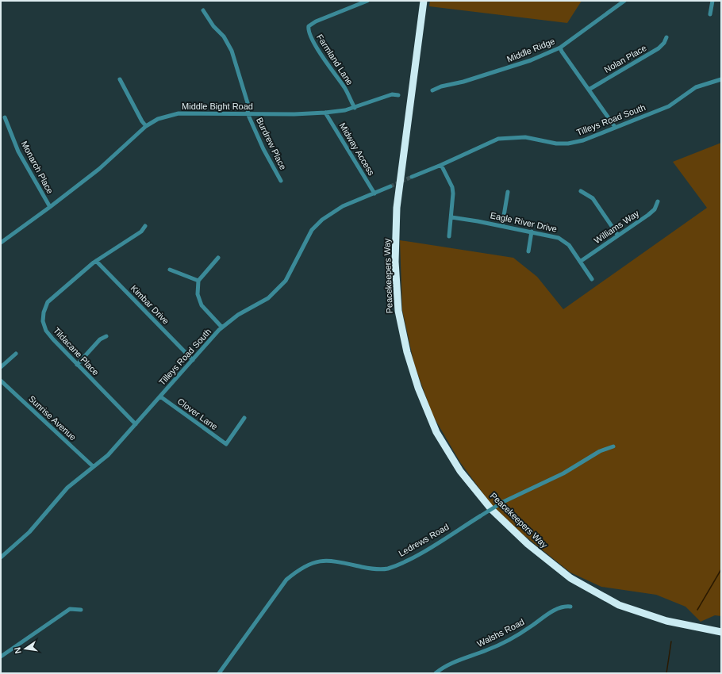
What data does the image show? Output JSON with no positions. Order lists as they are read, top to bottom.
{
  "streets": {
    "highway": ["Peacekeepers Way"],
    "street": [
      "Middle Ridge",
      "Nolan Place",
      "Farmland Lane",
      "Middle Bight Road",
      "Tilleys Road South",
      "Burdrew Place",
      "Midway Access",
      "Monarch Place",
      "Eagle River Drive",
      "Williams Way",
      "Kimbar Drive",
      "Tildacane Place",
      "Clover Lane",
      "Sunrise Avenue",
      "Ledrews Road",
      "Walshs Road"
    ]
  },
  "crossings": [
    ["Farmland Lane", "Middle Bight Road"],
    ["Middle Bight Road", "Burdrew Place"],
    ["Middle Bight Road", "Midway Access"],
    ["Middle Bight Road", "Monarch Place"],
    ["Tilleys Road South", "Midway Access"],
    ["Tilleys Road South", "Kimbar Drive"],
    ["Tilleys Road South", "Tildacane Place"],
    ["Tilleys Road South", "Clover Lane"],
    ["Tilleys Road South", "Sunrise Avenue"],
    ["Eagle River Drive", "Williams Way"],
    ["Kimbar Drive", "Tildacane Place"]
  ],
  "north": "left"
}
